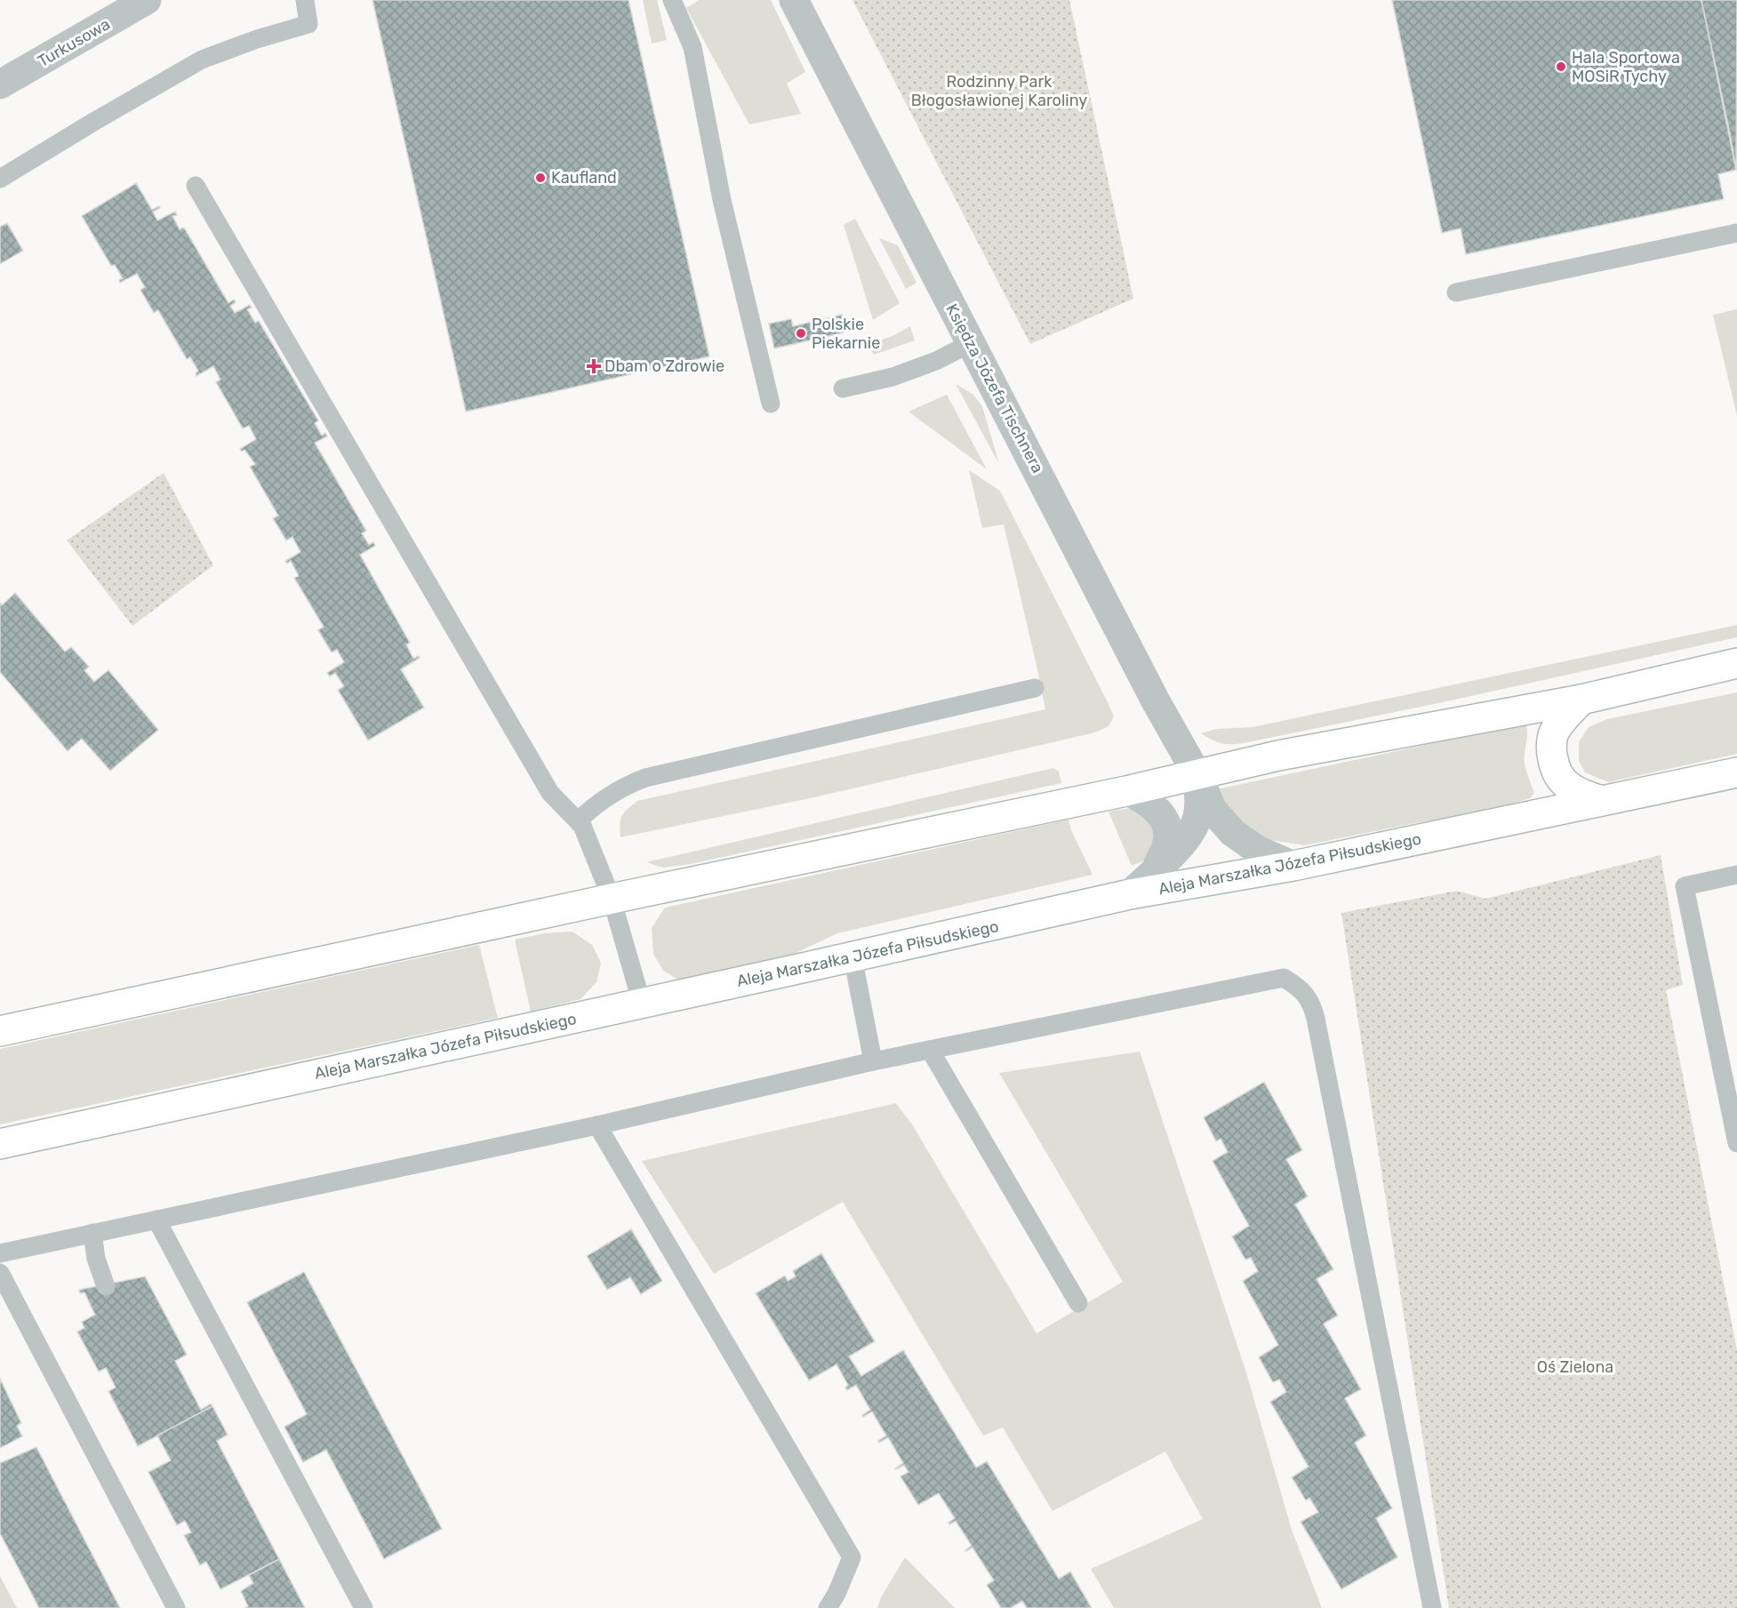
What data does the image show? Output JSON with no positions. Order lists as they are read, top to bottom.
{
  "streets": {
    "main road": ["Aleja Marszałka Józefa Piłsudskiego"],
    "street": ["Turkusowa", "Księdza Józefa Tischnera"]
  },
  "crossings": [
    ["Księdza Józefa Tischnera", "Aleja Marszałka Józefa Piłsudskiego"]
  ],
  "parks": ["Rodzinny Park Błogosławionej Karoliny", "Oś Zielona"],
  "places": {
    "other": ["Hala Sportowa MOSiR Tychy", "Kaufland", "Polskie Piekarnie"],
    "health": ["Dbam o Zdrowie"]
  }
}
